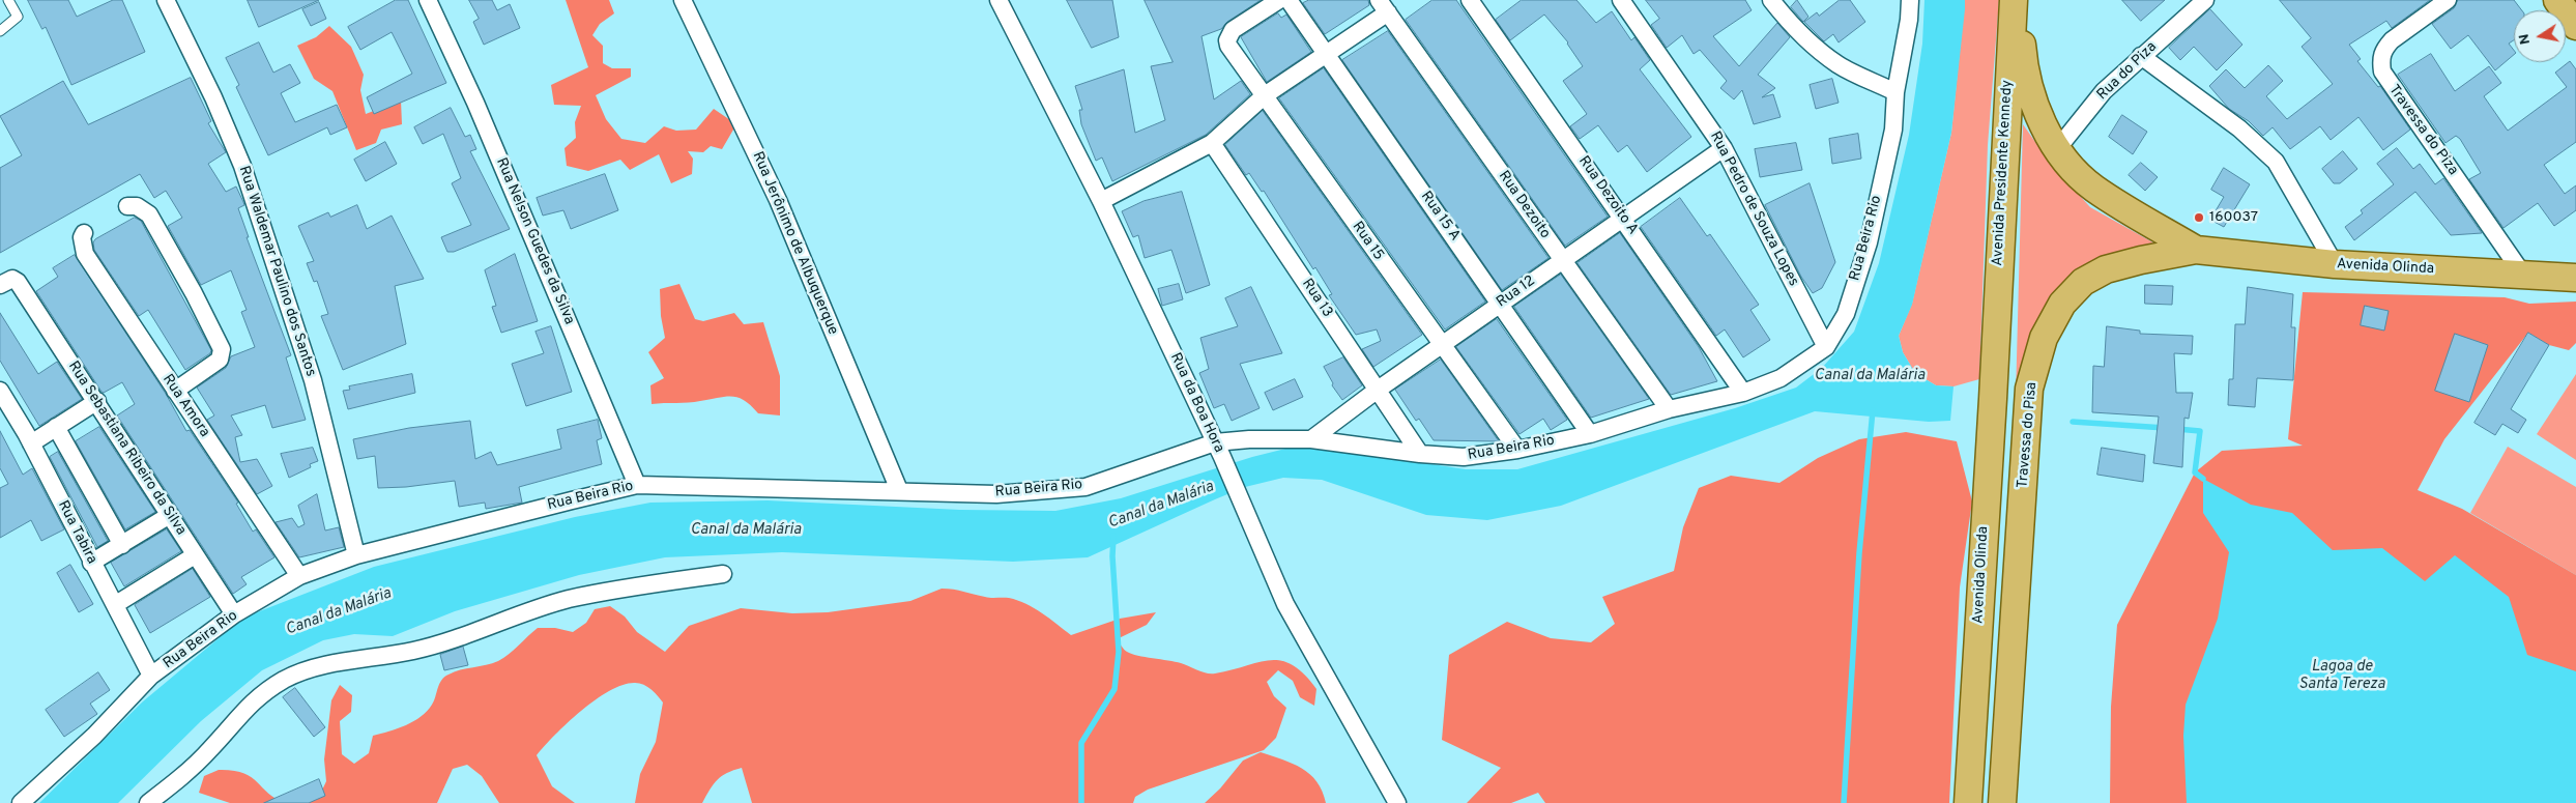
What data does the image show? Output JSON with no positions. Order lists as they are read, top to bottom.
{
  "streets": {
    "main road": ["Avenida Presidente Kennedy", "Avenida Olinda", "Travessa do Pisa"],
    "street": [
      "Rua do Piza",
      "Travessa do Piza",
      "Rua Dezoito A",
      "Rua Dezoito",
      "Rua Pedro de Souza Lopes",
      "Rua 15 A",
      "Rua Beira Rio",
      "Rua Nelson Guedes da Silva",
      "Rua 15",
      "Rua Jerônimo de Albuquerque",
      "Rua Waldemar Paulino dos Santos",
      "Rua 12",
      "Rua 13",
      "Rua da Boa Hora",
      "Rua Amora",
      "Rua Sebastiana Ribeiro da Silva",
      "Rua Tabira"
    ]
  },
  "crossings": [
    ["Travessa do Piza", "Avenida Olinda"],
    ["Avenida Presidente Kennedy", "Avenida Olinda"],
    ["Rua Dezoito A", "Rua Beira Rio"],
    ["Rua Dezoito A", "Rua 12"],
    ["Rua Dezoito", "Rua Beira Rio"],
    ["Rua Dezoito", "Rua 12"],
    ["Rua Pedro de Souza Lopes", "Rua Beira Rio"],
    ["Rua Pedro de Souza Lopes", "Rua 12"],
    ["Rua 15 A", "Rua Beira Rio"],
    ["Rua 15 A", "Rua 12"],
    ["Rua Beira Rio", "Rua Nelson Guedes da Silva"],
    ["Rua Beira Rio", "Rua 15"],
    ["Rua Beira Rio", "Rua Jerônimo de Albuquerque"],
    ["Rua Beira Rio", "Rua Waldemar Paulino dos Santos"],
    ["Rua Beira Rio", "Rua 12"],
    ["Rua Beira Rio", "Rua 13"],
    ["Rua Beira Rio", "Rua da Boa Hora"],
    ["Rua Beira Rio", "Rua Amora"],
    ["Rua Beira Rio", "Rua Sebastiana Ribeiro da Silva"],
    ["Rua Beira Rio", "Rua Tabira"],
    ["Rua 15", "Rua 12"],
    ["Avenida Olinda", "Travessa do Pisa"],
    ["Rua 12", "Rua 13"]
  ],
  "water": ["Canal da Malária", "Lagoa de Santa Tereza"],
  "places": ["160037"],
  "north": "left"
}
